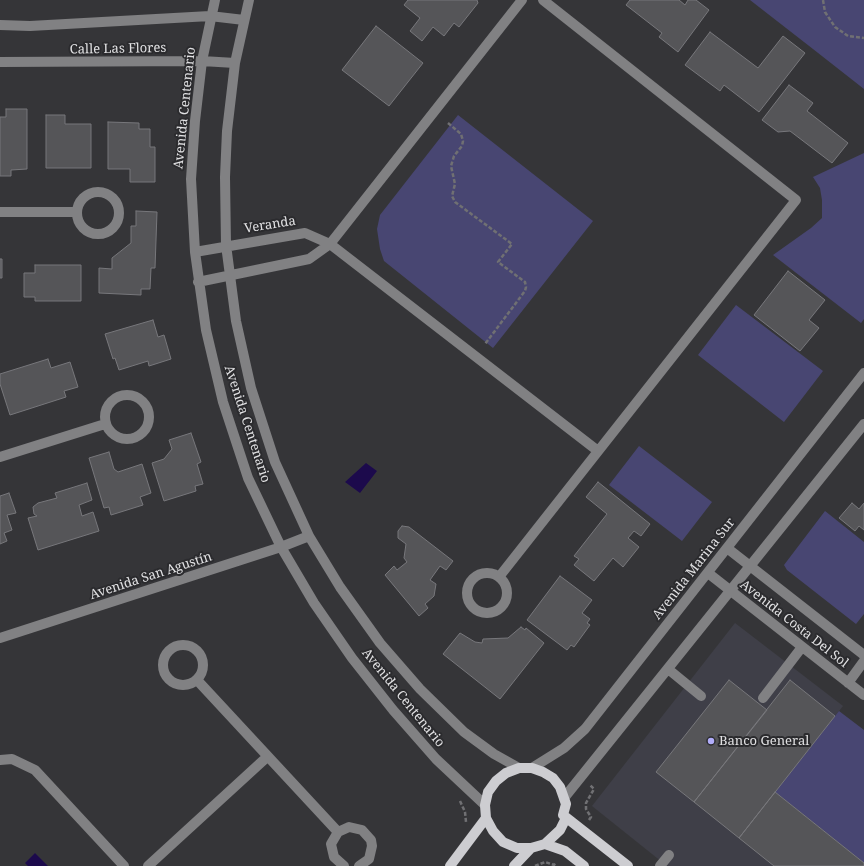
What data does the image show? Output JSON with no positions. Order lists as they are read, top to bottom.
{
  "streets": {
    "street": [
      "Calle Las Flores",
      "Avenida Centenario",
      "Veranda",
      "Avenida Marina Sur",
      "Avenida San Agustín",
      "Avenida Costa Del Sol"
    ]
  },
  "crossings": [
    ["Calle Las Flores", "Avenida Centenario"],
    ["Avenida Centenario", "Veranda"],
    ["Avenida Centenario", "Avenida Marina Sur"],
    ["Avenida Centenario", "Avenida San Agustín"],
    ["Avenida Marina Sur", "Avenida Costa Del Sol"]
  ],
  "places": ["Banco General"]
}
